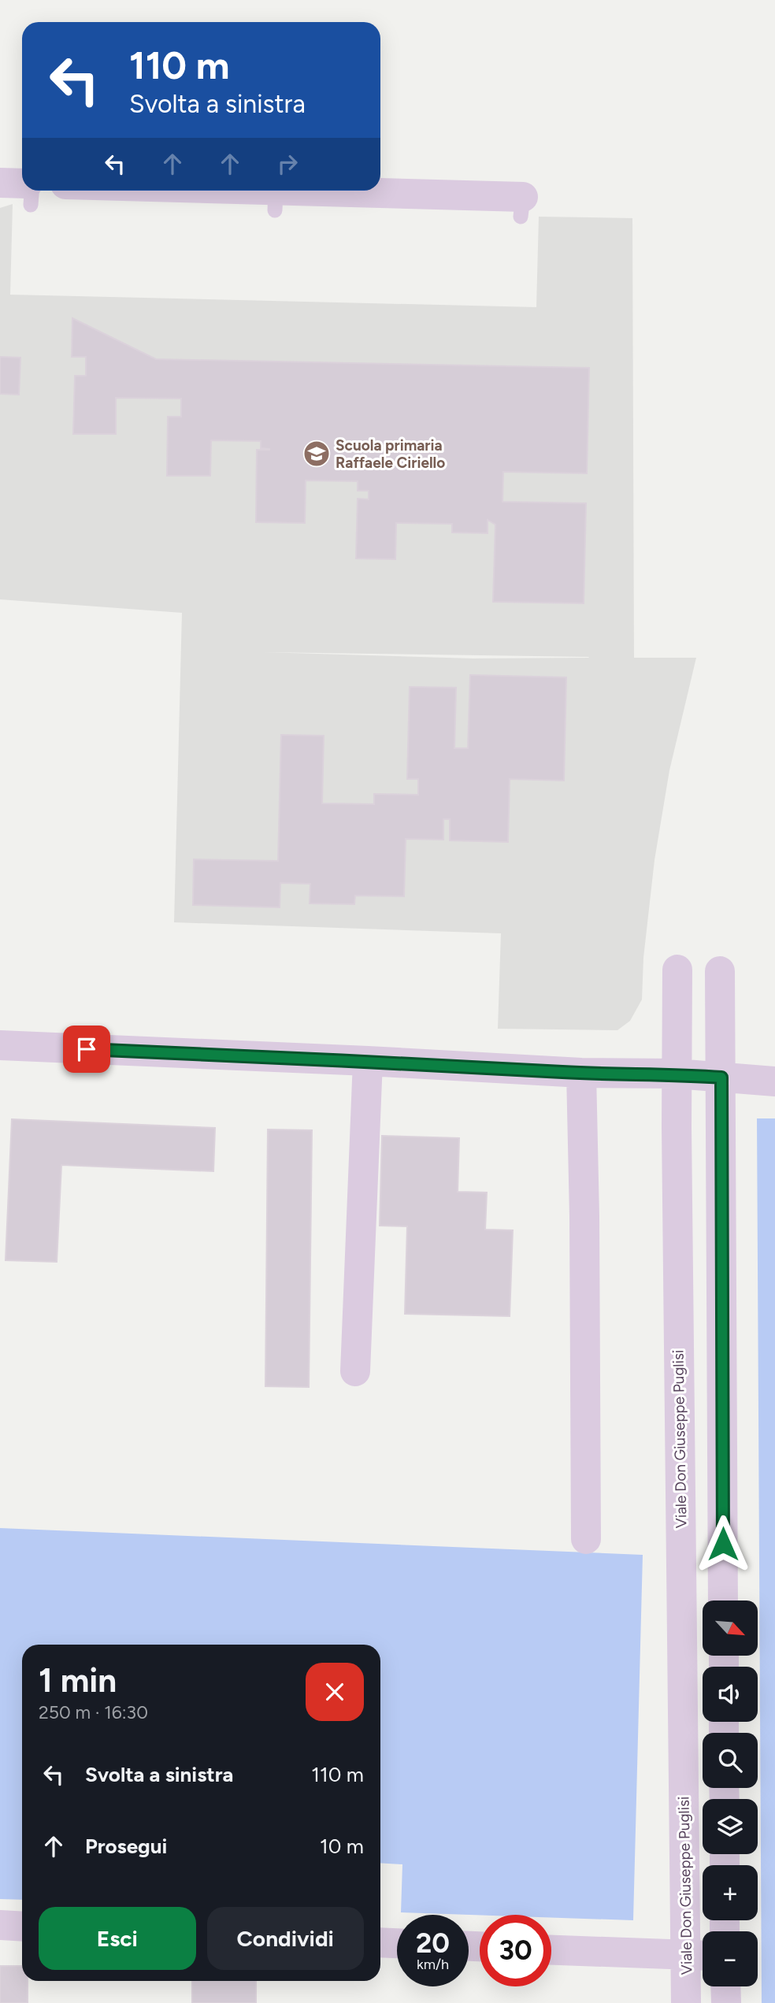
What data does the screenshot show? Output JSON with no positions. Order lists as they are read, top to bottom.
{
  "streets": {
    "street": ["Viale Don Giuseppe Puglisi"]
  },
  "places": {
    "school or university": ["Scuola primaria Raffaele Ciriello"]
  },
  "north": "bottom right",
  "page": {
    "turn": ["110 m", "Svolta a sinistra"],
    "map_buttons": ["+", "−"],
    "heading": ["1 min", "250 m · 16:30"],
    "list": [
      {
        "name": "Svolta a sinistra",
        "value": "110 m"
      },
      {
        "name": "Prosegui",
        "value": "10 m"
      }
    ],
    "buttons": ["Esci", "Condividi"],
    "speed": "20 km/h",
    "limit": "30"
  }
}
